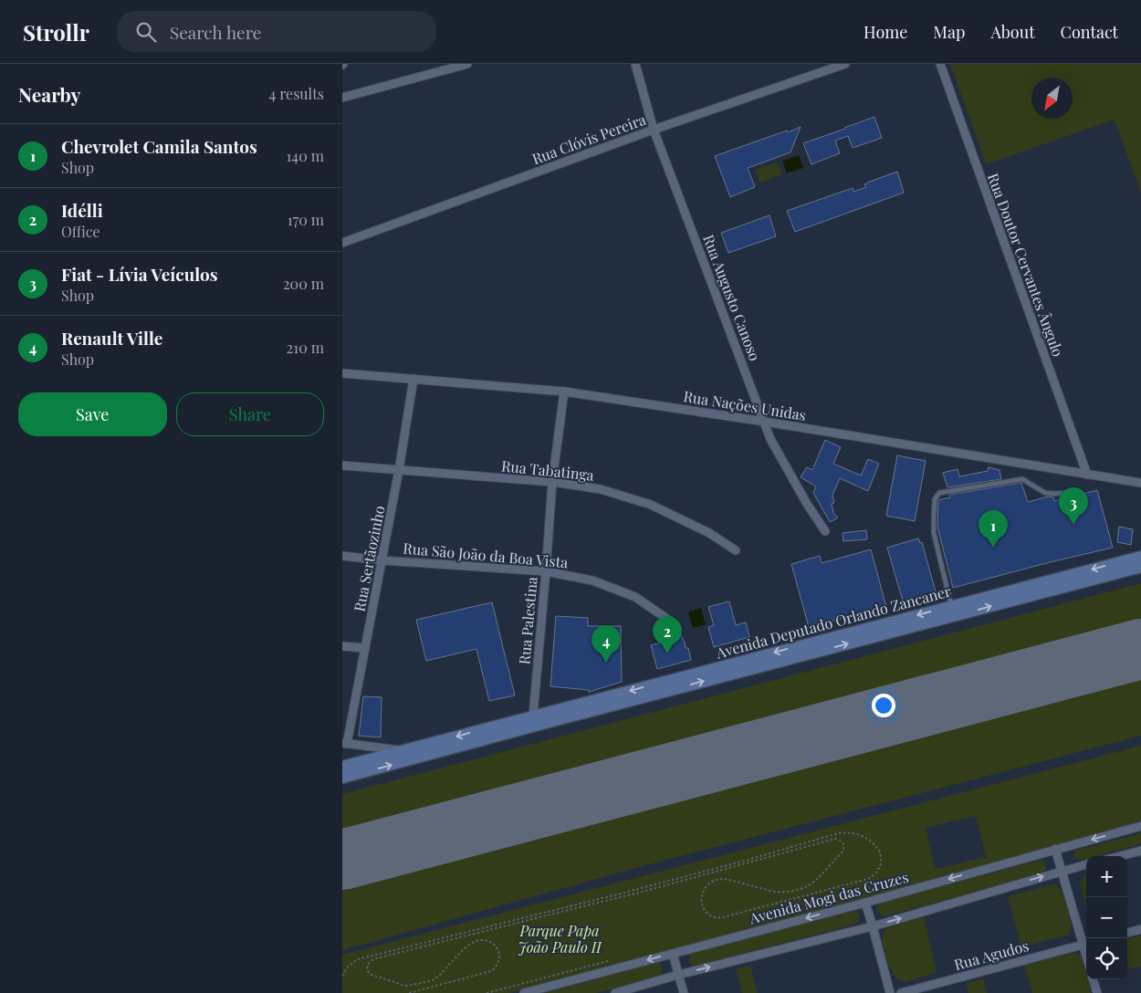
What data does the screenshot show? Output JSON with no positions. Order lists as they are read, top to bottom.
{
  "streets": {
    "main road": ["Avenida Deputado Orlando Zancaner"],
    "street": [
      "Rua Clóvis Pereira",
      "Rua Doutor Cervantes Ângulo",
      "Rua Augusto Canoso",
      "Rua Nações Unidas",
      "Rua Tabatinga",
      "Rua São João da Boa Vista",
      "Rua Sertãozinho",
      "Rua Palestina",
      "Avenida Mogi das Cruzes",
      "Rua Agudos"
    ]
  },
  "crossings": [
    ["Rua Clóvis Pereira", "Rua Augusto Canoso"],
    ["Rua Doutor Cervantes Ângulo", "Rua Nações Unidas"],
    ["Rua Augusto Canoso", "Rua Nações Unidas"],
    ["Rua Nações Unidas", "Rua Sertãozinho"],
    ["Rua Nações Unidas", "Rua Palestina"],
    ["Rua Tabatinga", "Rua Sertãozinho"],
    ["Rua Tabatinga", "Rua Palestina"],
    ["Rua São João da Boa Vista", "Rua Sertãozinho"],
    ["Rua São João da Boa Vista", "Rua Palestina"],
    ["Rua Palestina", "Avenida Deputado Orlando Zancaner"]
  ],
  "parks": ["Parque Papa João Paulo II"],
  "north": "bottom left",
  "page": {
    "header": "Strollr",
    "search": "Search here",
    "nav": [
      "Home",
      "Map",
      "About",
      "Contact"
    ],
    "heading": ["Nearby", "4 results"],
    "list": [
      {
        "mark": "1",
        "name": "Chevrolet Camila Santos",
        "note": "Shop",
        "value": "140 m"
      },
      {
        "mark": "2",
        "name": "Idélli",
        "note": "Office",
        "value": "170 m"
      },
      {
        "mark": "3",
        "name": "Fiat - Lívia Veículos",
        "note": "Shop",
        "value": "200 m"
      },
      {
        "mark": "4",
        "name": "Renault Ville",
        "note": "Shop",
        "value": "210 m"
      }
    ],
    "buttons": ["Save", "Share"],
    "pins": [
      "3",
      "1",
      "2",
      "4"
    ],
    "map_buttons": ["+", "−"]
  }
}
